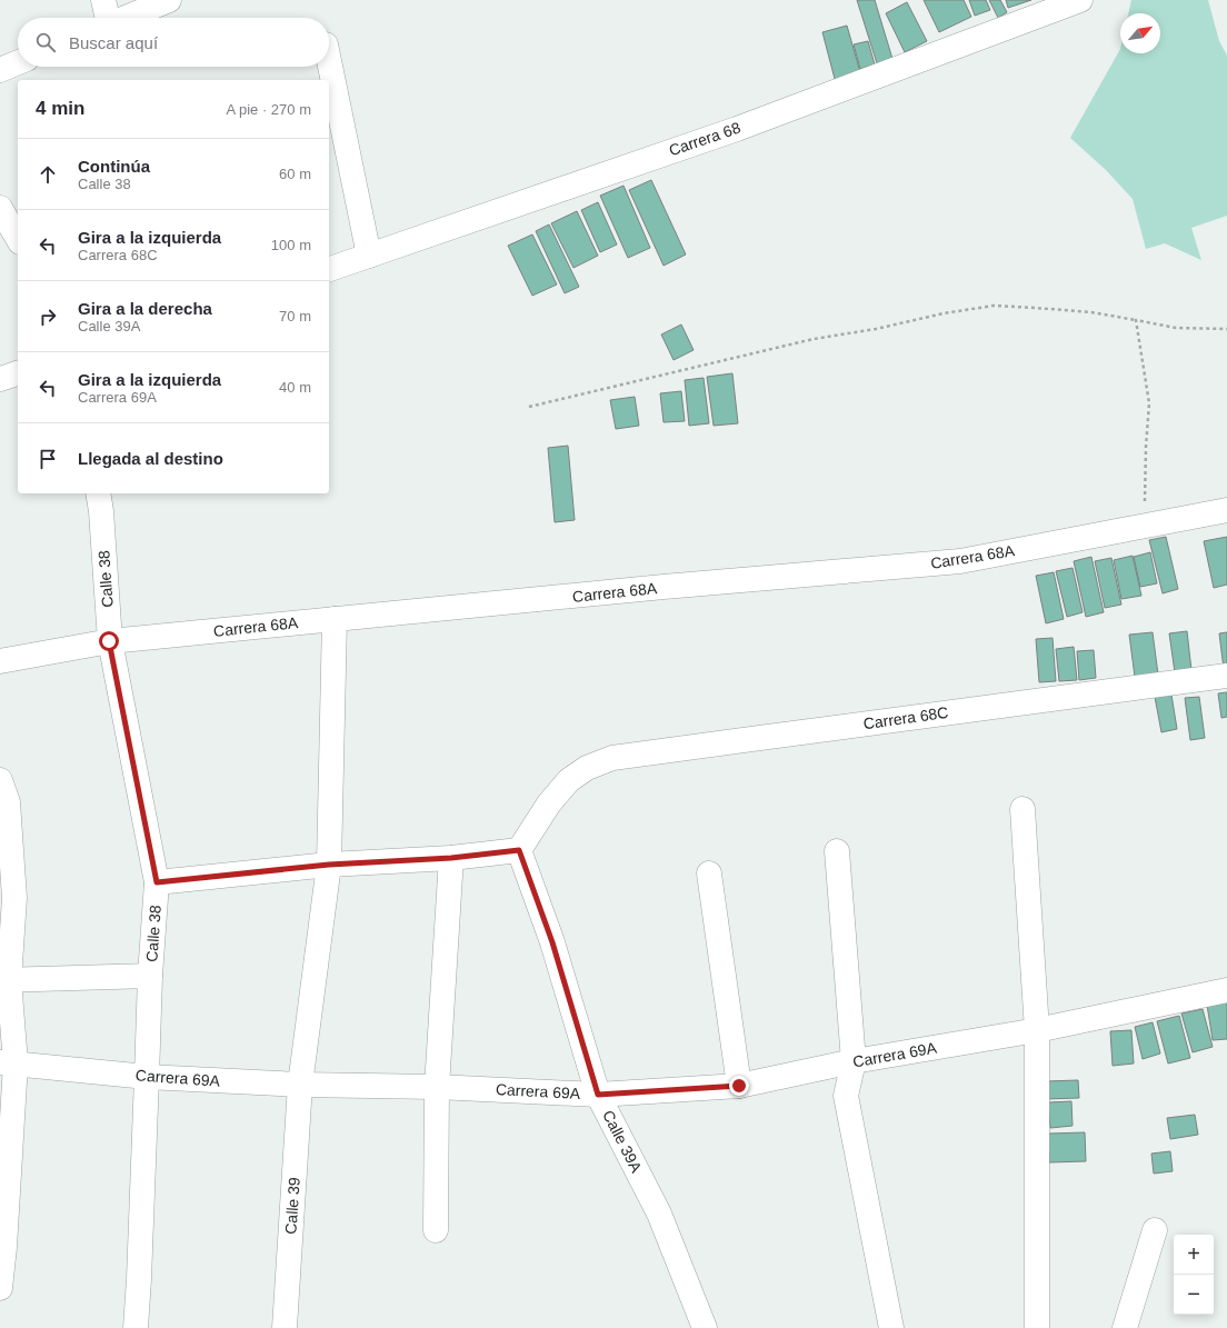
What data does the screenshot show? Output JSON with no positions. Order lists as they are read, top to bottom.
{
  "streets": {
    "street": [
      "Carrera 68",
      "Carrera 68A",
      "Calle 38",
      "Carrera 68C",
      "Carrera 69A",
      "Calle 39A",
      "Calle 39"
    ]
  },
  "crossings": [
    ["Carrera 68A", "Calle 38"],
    ["Carrera 68A", "Calle 39"],
    ["Calle 38", "Carrera 69A"],
    ["Carrera 68C", "Calle 39A"],
    ["Carrera 69A", "Calle 39A"],
    ["Carrera 69A", "Calle 39"]
  ],
  "north": "top right",
  "page": {
    "search": "Buscar aquí",
    "heading": ["4 min", "A pie · 270 m"],
    "list": [
      ["Continúa", "Calle 38", "60 m"],
      ["Gira a la izquierda", "Carrera 68C", "100 m"],
      ["Gira a la derecha", "Calle 39A", "70 m"],
      ["Gira a la izquierda", "Carrera 69A", "40 m"],
      "Llegada al destino"
    ],
    "map_buttons": ["+", "−"]
  }
}
